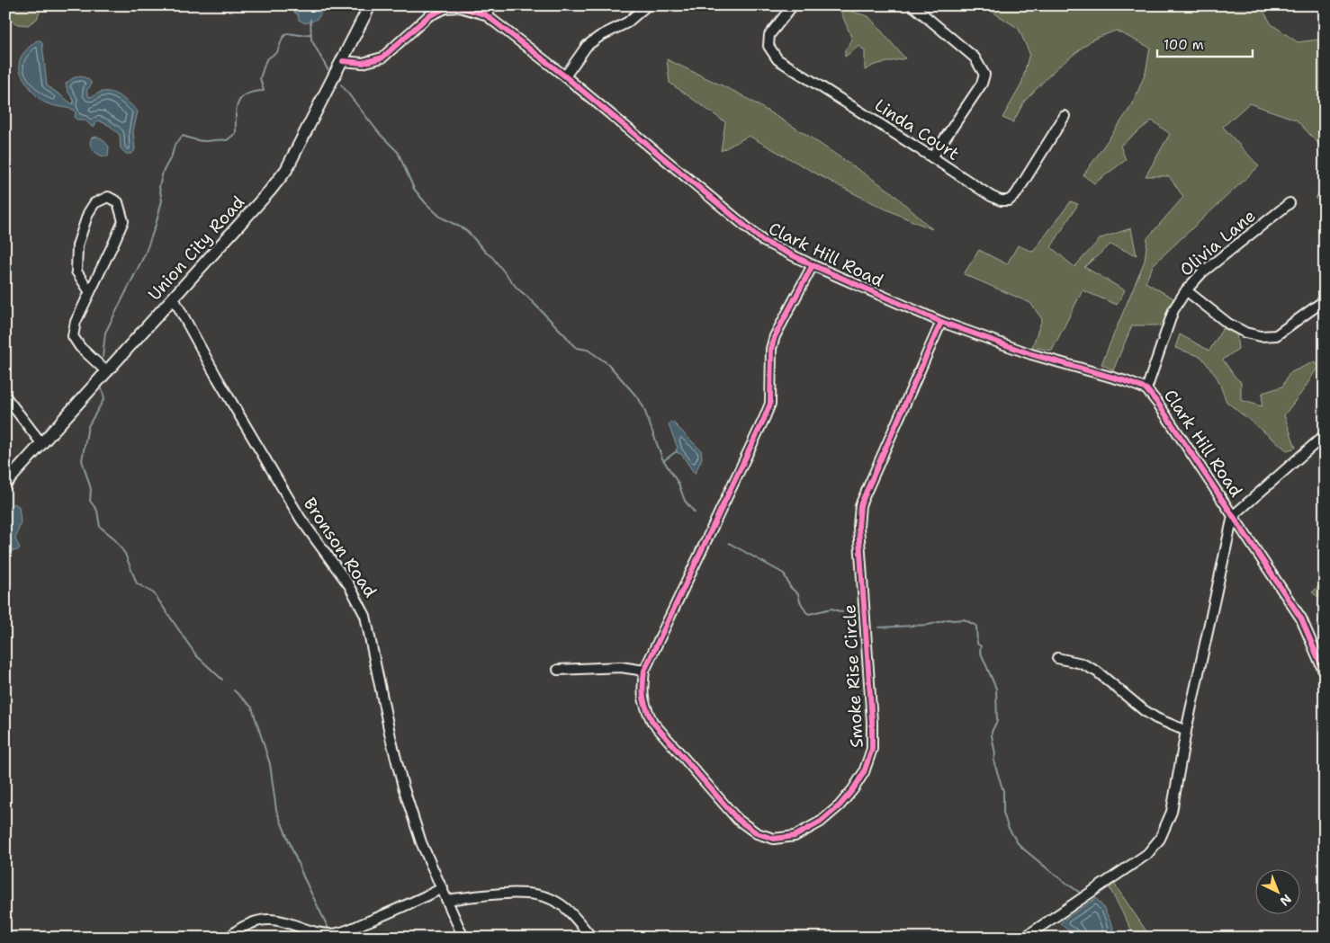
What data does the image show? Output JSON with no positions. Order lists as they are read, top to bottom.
{
  "streets": {
    "main road": ["Union City Road"],
    "street": [
      "Linda Court",
      "Olivia Lane",
      "Clark Hill Road",
      "Bronson Road",
      "Smoke Rise Circle"
    ]
  },
  "crossings": [
    ["Olivia Lane", "Clark Hill Road"],
    ["Union City Road", "Clark Hill Road"],
    ["Union City Road", "Bronson Road"],
    ["Clark Hill Road", "Smoke Rise Circle"]
  ],
  "scale_bar": "100 m",
  "north": "bottom right"
}
